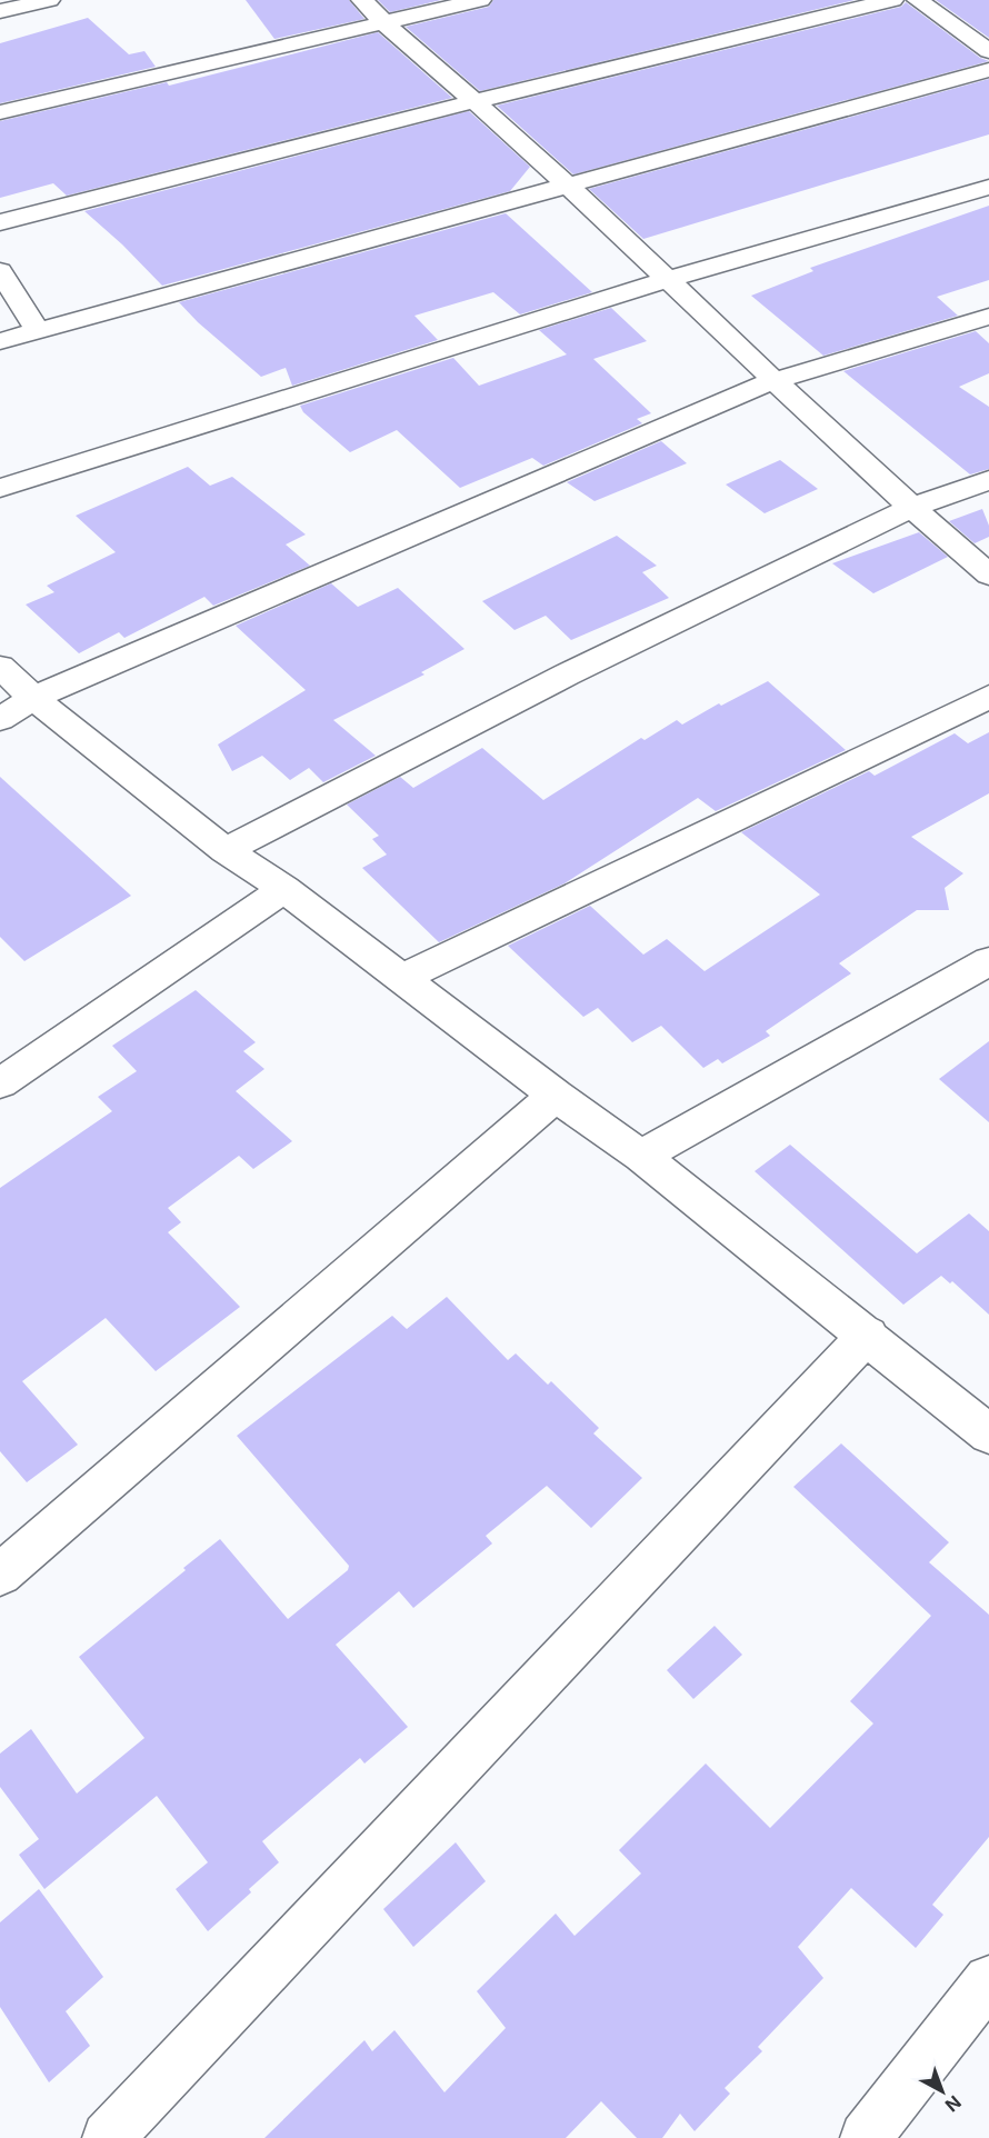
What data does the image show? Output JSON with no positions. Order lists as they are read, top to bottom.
{
  "north": "bottom right"
}
